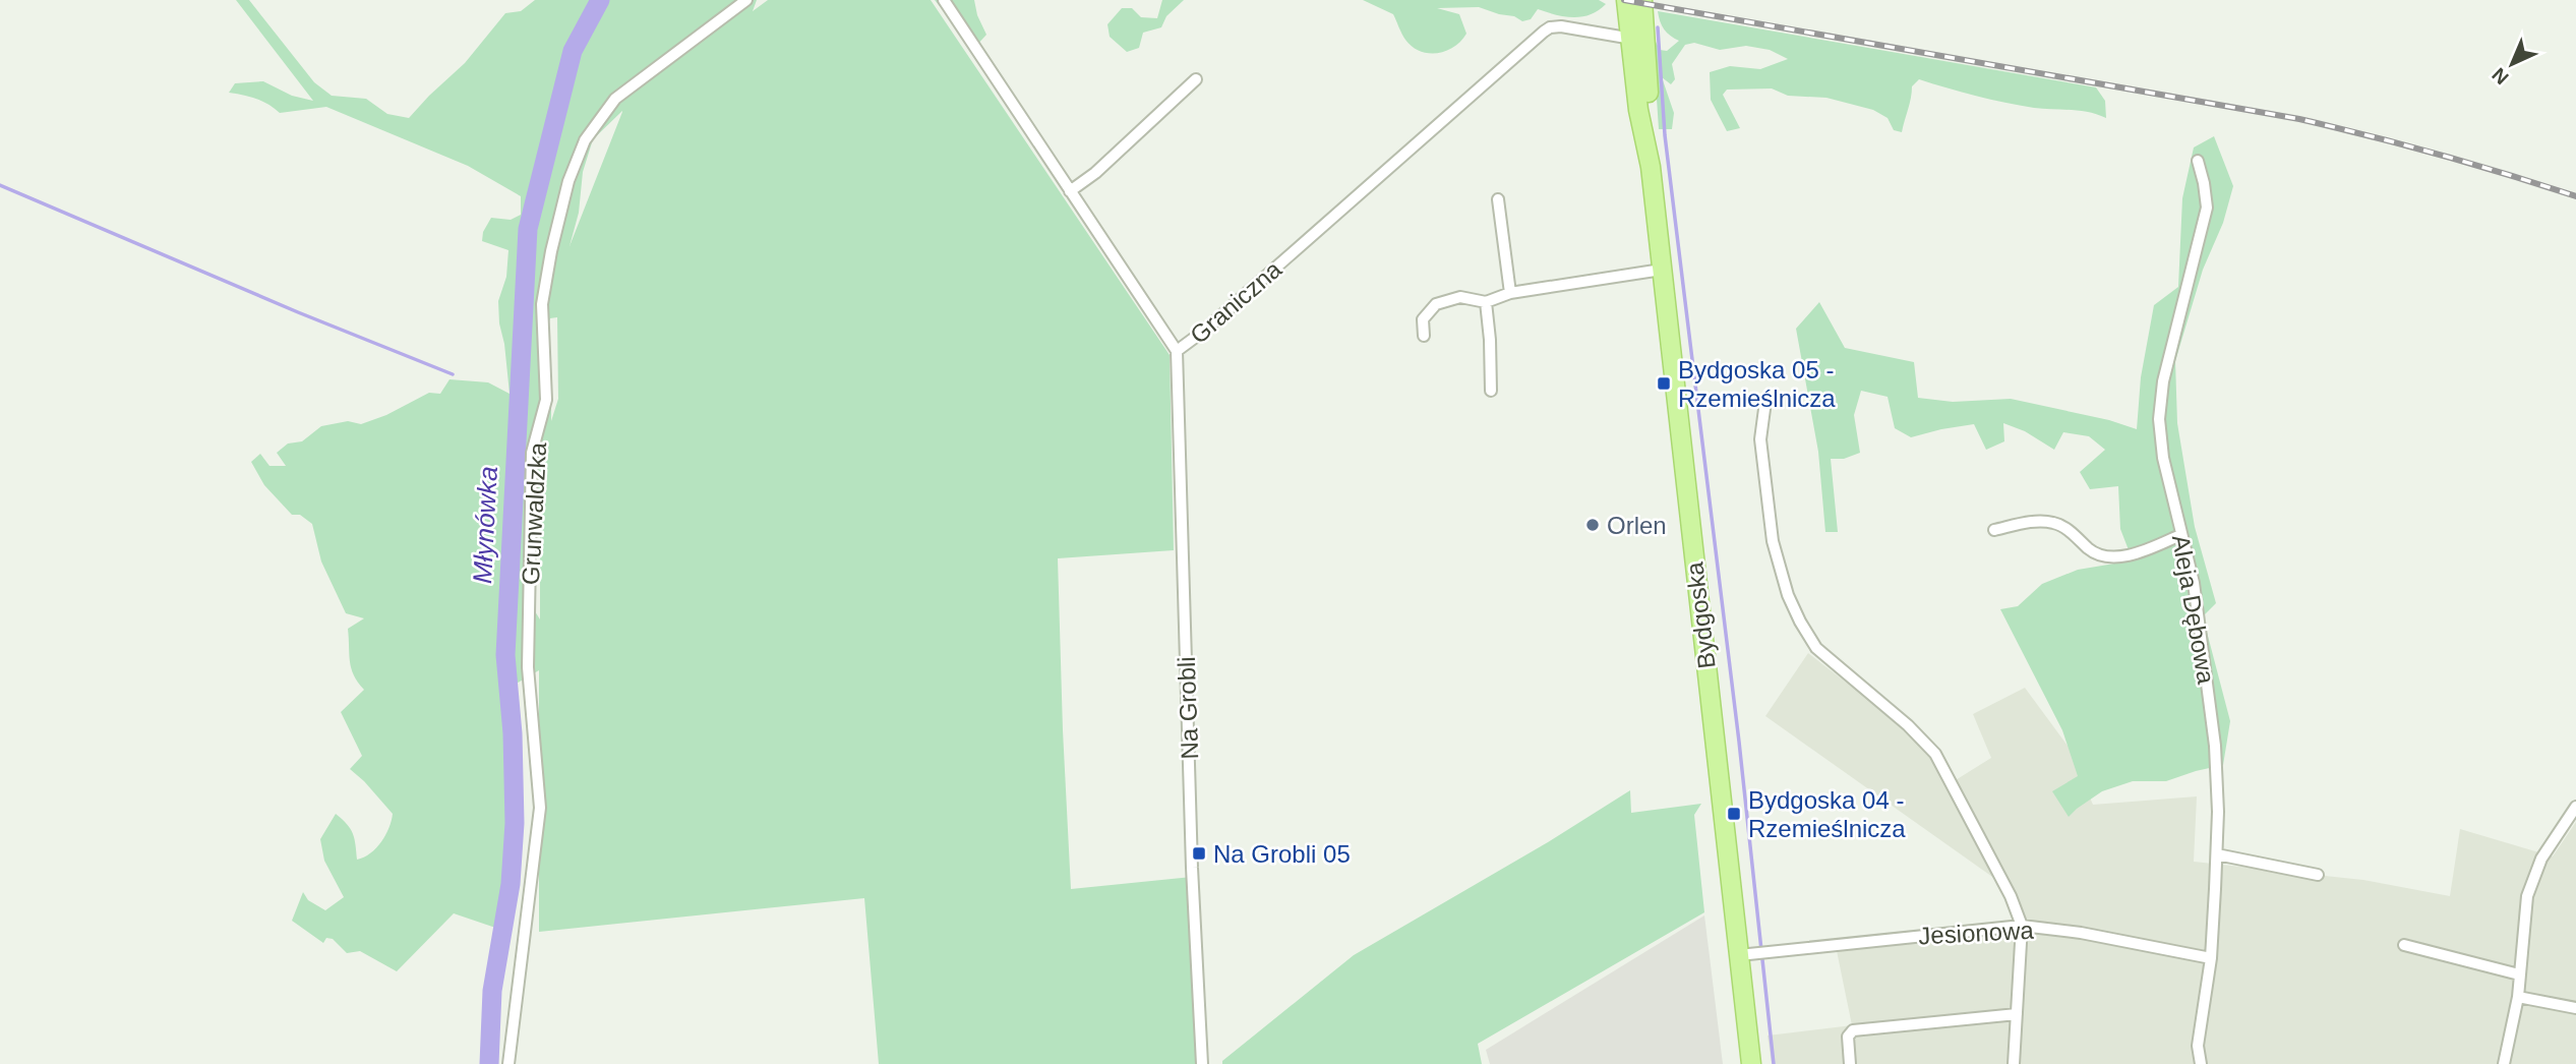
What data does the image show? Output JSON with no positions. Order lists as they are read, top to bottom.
{
  "streets": {
    "main road": ["Bydgoska"],
    "street": [
      "Graniczna",
      "Grunwaldzka",
      "Aleja Dębowa",
      "Na Grobli",
      "Jesionowa"
    ]
  },
  "crossings": [
    ["Graniczna", "Bydgoska"],
    ["Graniczna", "Na Grobli"],
    ["Aleja Dębowa", "Jesionowa"],
    ["Bydgoska", "Jesionowa"]
  ],
  "water": ["Młynówka"],
  "places": {
    "transit": ["Bydgoska 05 - Rzemieślnicza", "Bydgoska 04 - Rzemieślnicza", "Na Grobli 05"],
    "other": ["Orlen"]
  },
  "north": "bottom left"
}
